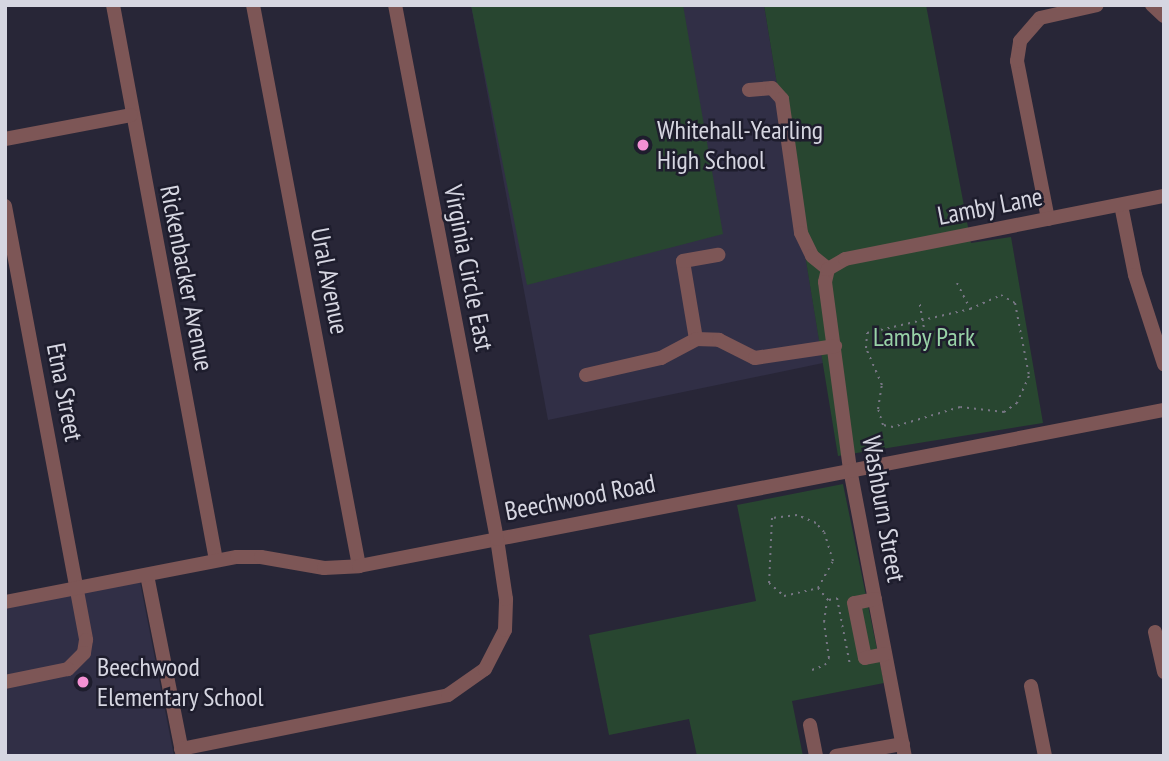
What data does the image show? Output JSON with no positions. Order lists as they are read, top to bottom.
{
  "streets": {
    "street": [
      "Lamby Lane",
      "Virginia Circle East",
      "Rickenbacker Avenue",
      "Ural Avenue",
      "Etna Street",
      "Beechwood Road",
      "Washburn Street"
    ]
  },
  "crossings": [
    ["Lamby Lane", "Washburn Street"],
    ["Virginia Circle East", "Beechwood Road"],
    ["Rickenbacker Avenue", "Beechwood Road"],
    ["Ural Avenue", "Beechwood Road"],
    ["Etna Street", "Beechwood Road"],
    ["Beechwood Road", "Washburn Street"]
  ],
  "parks": ["Lamby Park"],
  "places": ["Whitehall-Yearling High School", "Beechwood Elementary School"]
}
